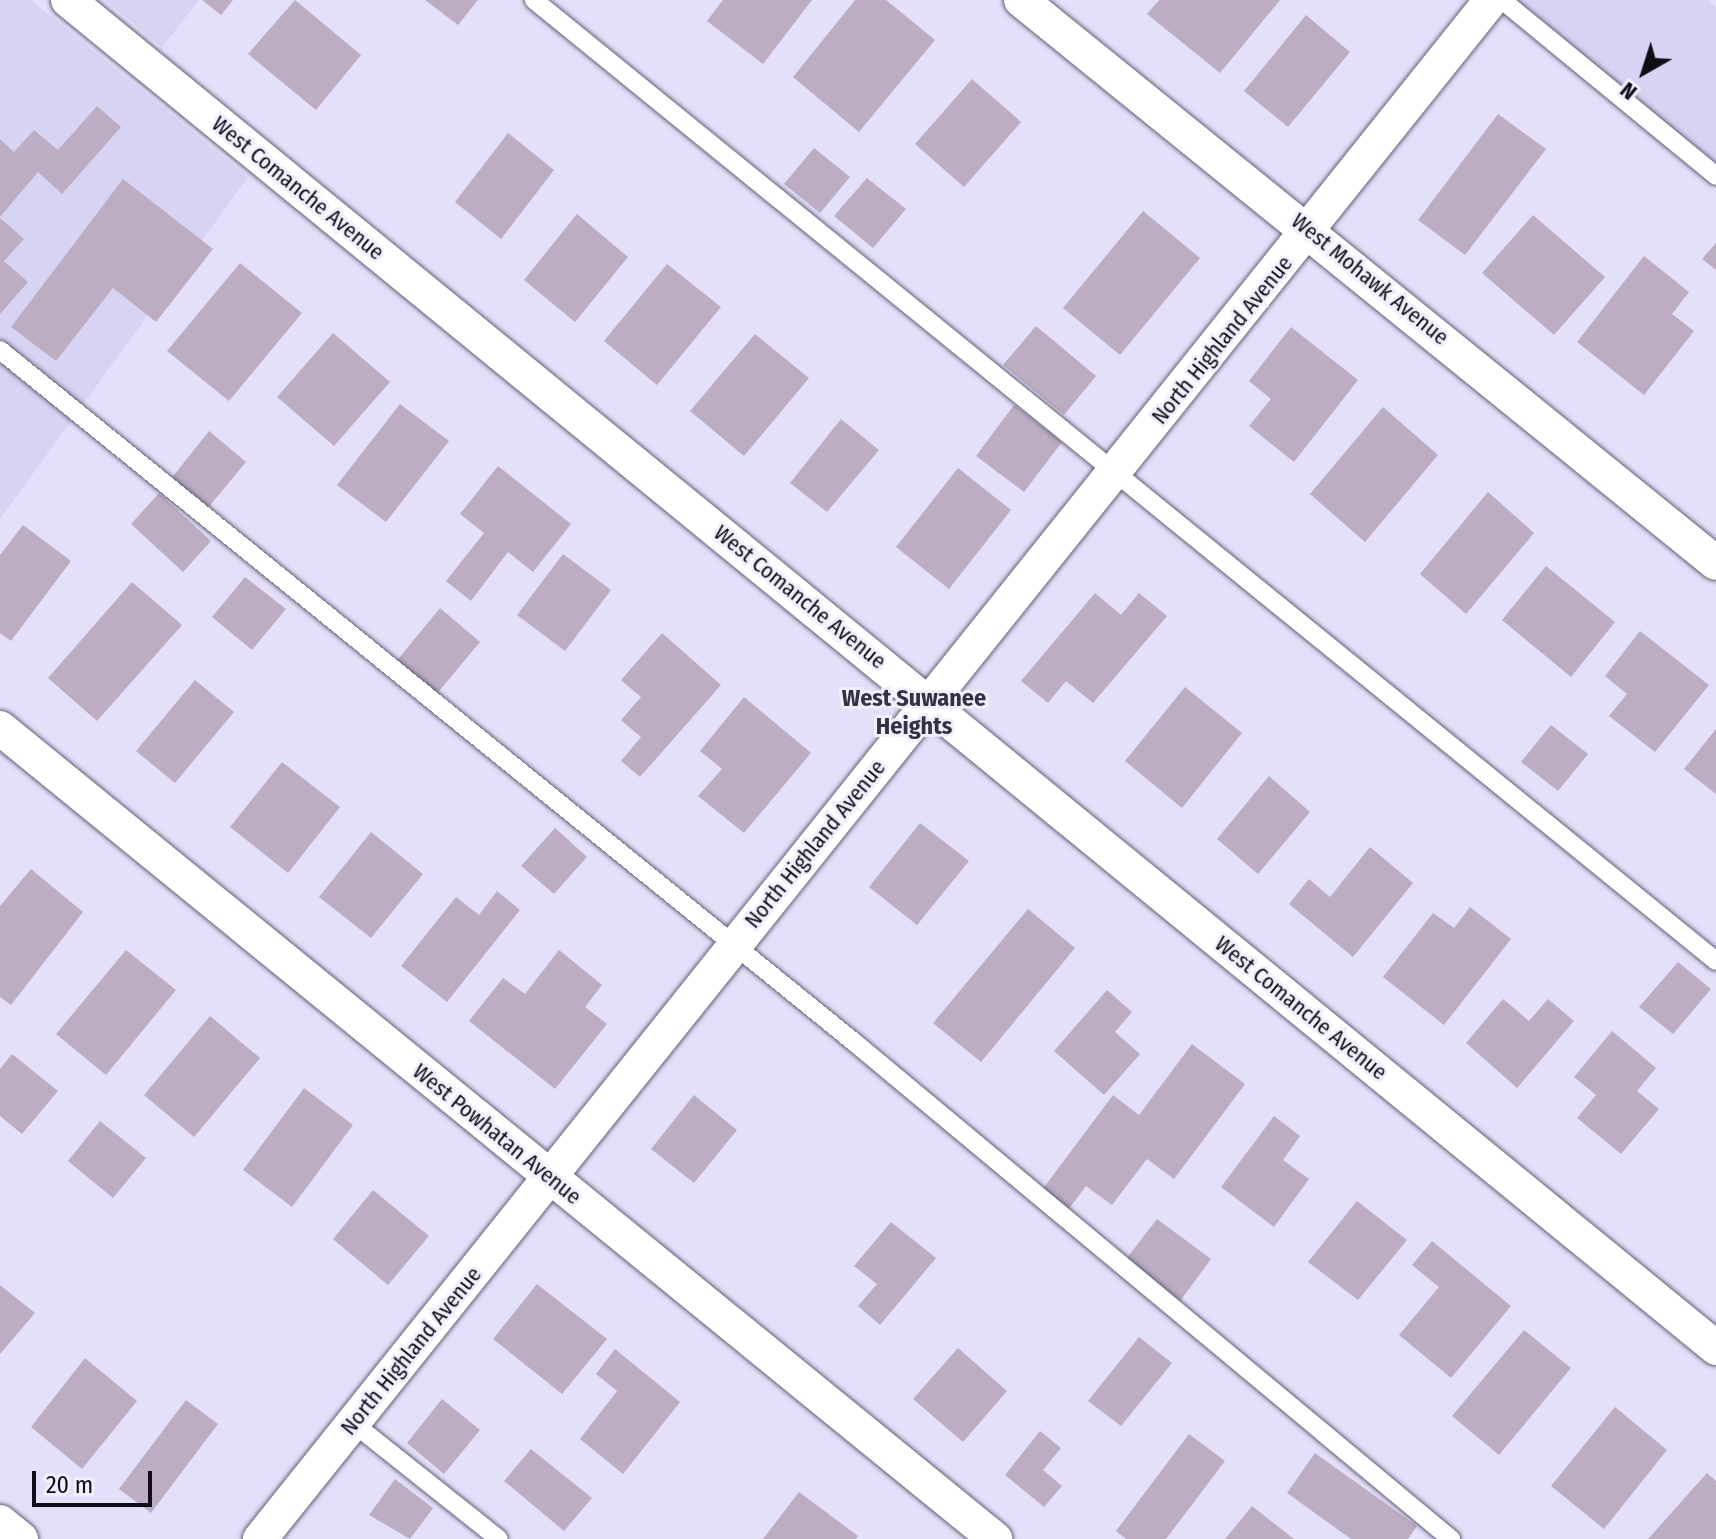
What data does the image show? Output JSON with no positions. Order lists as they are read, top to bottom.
{
  "streets": {
    "street": [
      "West Comanche Avenue",
      "West Mohawk Avenue",
      "North Highland Avenue",
      "West Powhatan Avenue"
    ]
  },
  "crossings": [
    ["West Comanche Avenue", "North Highland Avenue"],
    ["West Mohawk Avenue", "North Highland Avenue"],
    ["North Highland Avenue", "West Powhatan Avenue"]
  ],
  "districts": ["West Suwanee Heights"],
  "scale_bar": "20 m",
  "north": "bottom left"
}
